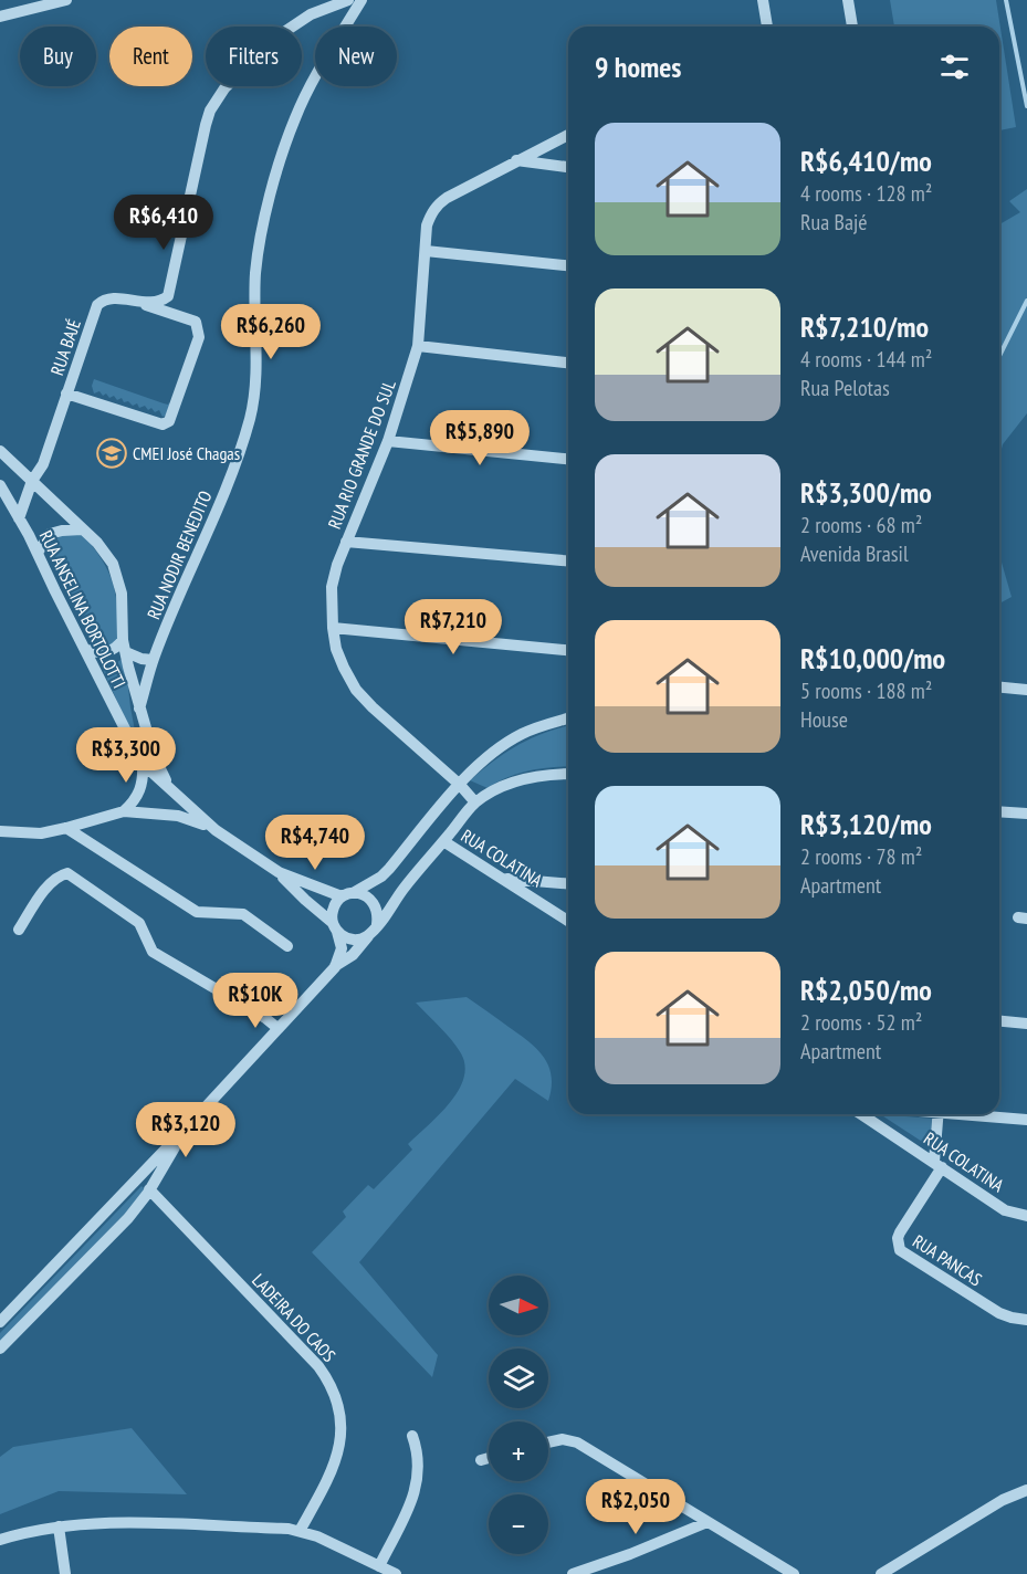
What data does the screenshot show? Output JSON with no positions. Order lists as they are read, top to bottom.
{
  "streets": {
    "street": [
      "RUA BAJÉ",
      "RUA RIO GRANDE DO SUL",
      "RUA NODIR BENEDITO",
      "RUA ANSELINA BORTOLOTTI",
      "RUA COLATINA",
      "RUA PANCAS",
      "LADEIRA DO CAOS"
    ]
  },
  "crossings": [
    ["RUA BAJÉ", "RUA ANSELINA BORTOLOTTI"],
    ["RUA RIO GRANDE DO SUL", "RUA COLATINA"],
    ["RUA NODIR BENEDITO", "RUA ANSELINA BORTOLOTTI"],
    ["RUA COLATINA", "RUA PANCAS"]
  ],
  "places": {
    "school or university": ["CMEI José Chagas"]
  },
  "north": "right",
  "page": {
    "chip": [
      "Buy",
      "Rent",
      "Filters",
      "New"
    ],
    "heading": "9 homes",
    "list": [
      {
        "name": "R$6,410/mo",
        "note": "4 rooms · 128 m² · Rua Bajé"
      },
      {
        "name": "R$7,210/mo",
        "note": "4 rooms · 144 m² · Rua Pelotas"
      },
      {
        "name": "R$3,300/mo",
        "note": "2 rooms · 68 m² · Avenida Brasil"
      },
      {
        "name": "R$10,000/mo",
        "note": "5 rooms · 188 m² · House"
      },
      {
        "name": "R$3,120/mo",
        "note": "2 rooms · 78 m² · Apartment"
      },
      {
        "name": "R$2,050/mo",
        "note": "2 rooms · 52 m² · Apartment"
      }
    ],
    "price": [
      "R$6,410",
      "R$6,260",
      "R$5,890",
      "R$7,210",
      "R$3,300",
      "R$4,740",
      "R$10K",
      "R$3,120",
      "R$2,050"
    ],
    "map_buttons": ["+", "−"]
  }
}
